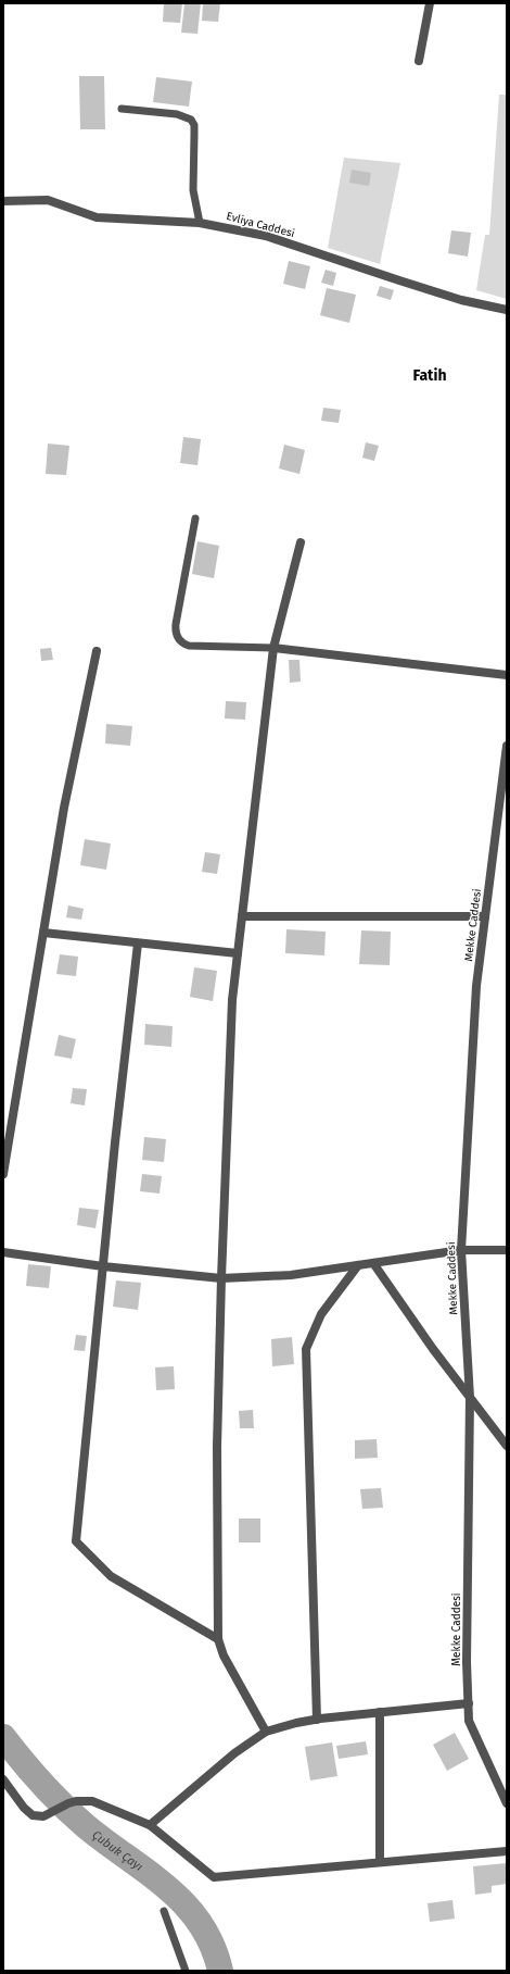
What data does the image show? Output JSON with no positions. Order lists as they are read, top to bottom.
{
  "streets": {
    "street": ["Evliya Caddesi", "Mekke Caddesi"]
  },
  "districts": ["Fatih"],
  "water": ["Çubuk Çayı"]
}
